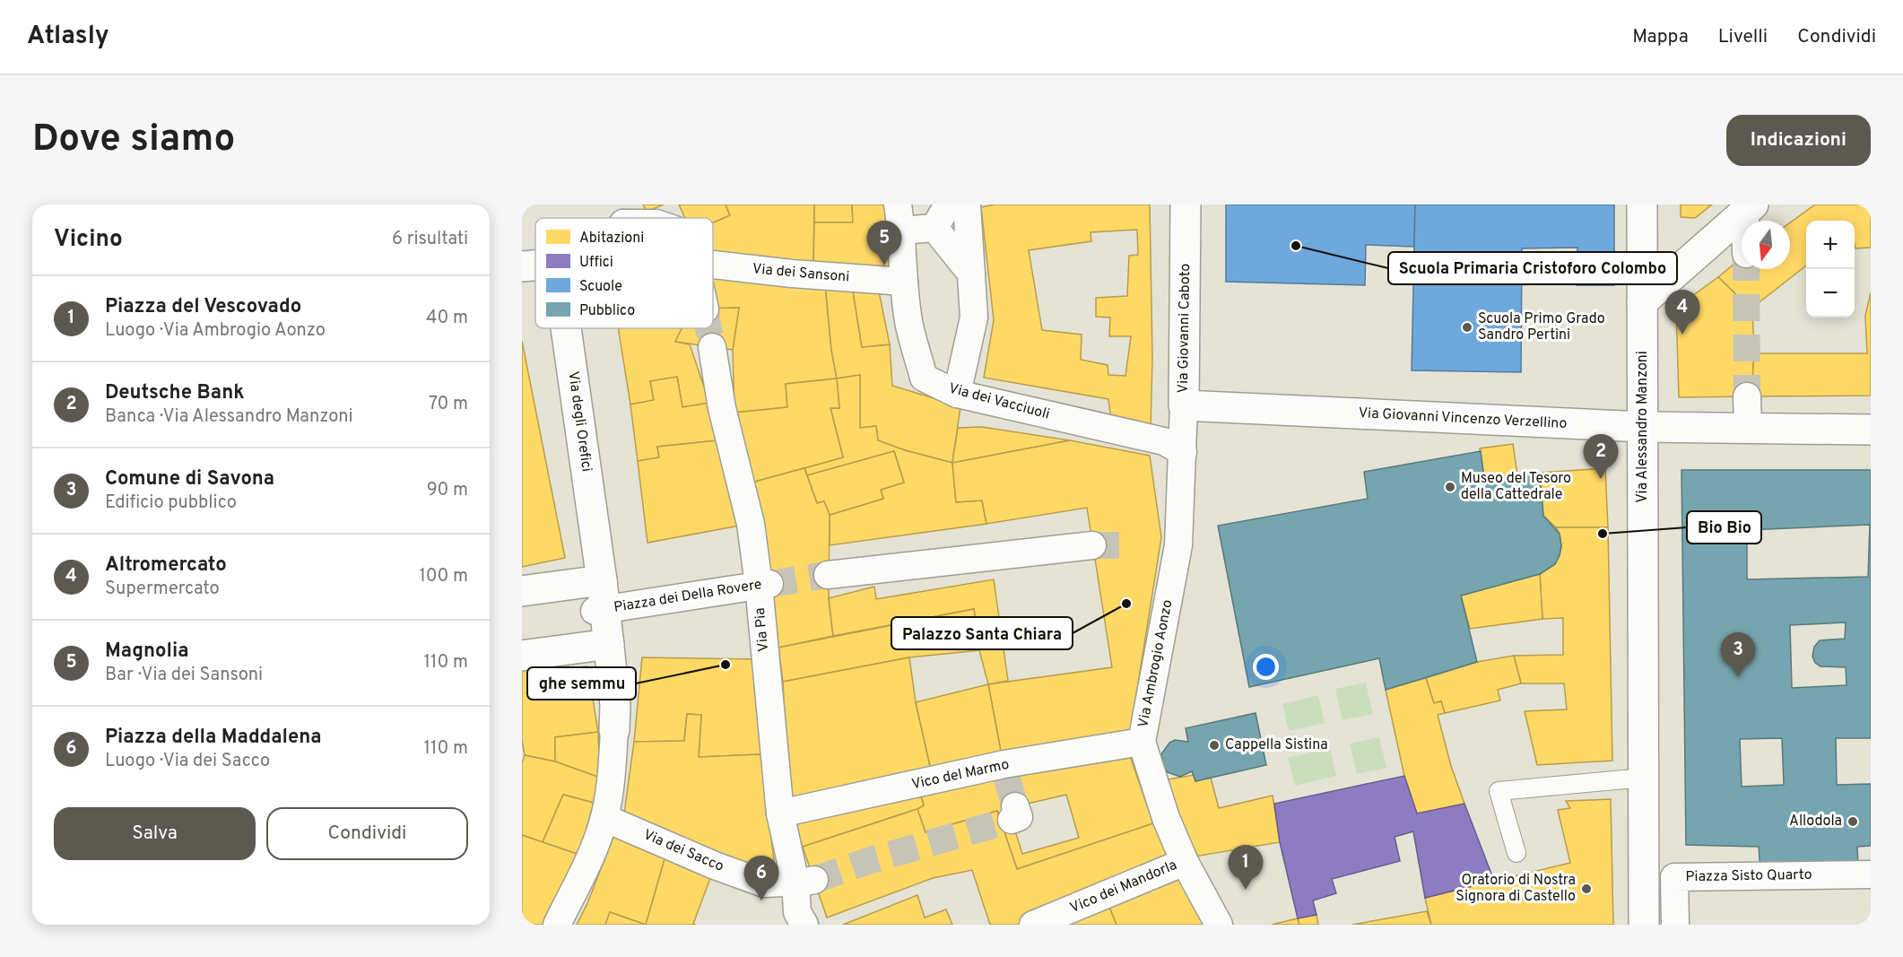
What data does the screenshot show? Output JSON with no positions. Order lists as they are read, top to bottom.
{
  "streets": {
    "street": [
      "Via dei Sansoni",
      "Via Giovanni Caboto",
      "Via dei Vacciuoli",
      "Via Giovanni Vincenzo Verzellino",
      "Via degli Orefici",
      "Via Alessandro Manzoni",
      "Piazza dei Della Rovere",
      "Via Pia",
      "Via Ambrogio Aonzo",
      "Vico del Marmo",
      "Via dei Sacco",
      "Piazza Sisto Quarto",
      "Vico dei Mandorla"
    ]
  },
  "crossings": [
    ["Via dei Sansoni", "Via dei Vacciuoli"],
    ["Via Giovanni Caboto", "Via dei Vacciuoli"],
    ["Via Giovanni Caboto", "Via Giovanni Vincenzo Verzellino"],
    ["Via Giovanni Caboto", "Via Ambrogio Aonzo"],
    ["Via dei Vacciuoli", "Via Ambrogio Aonzo"],
    ["Via Giovanni Vincenzo Verzellino", "Via Alessandro Manzoni"],
    ["Via degli Orefici", "Piazza dei Della Rovere"],
    ["Piazza dei Della Rovere", "Via Pia"],
    ["Via Pia", "Vico del Marmo"],
    ["Via Pia", "Via dei Sacco"],
    ["Via Ambrogio Aonzo", "Vico del Marmo"],
    ["Via Ambrogio Aonzo", "Vico dei Mandorla"]
  ],
  "places": [
    "Scuola Primaria Cristoforo Colombo",
    "Scuola Primo Grado Sandro Pertini",
    "Museo del Tesoro della Cattedrale",
    "Bio Bio",
    "Palazzo Santa Chiara",
    "ghe semmu",
    "Cappella Sistina",
    "Allodola",
    "Oratorio di Nostra Signora di Castello"
  ],
  "legend": [
    "Abitazioni",
    "Uffici",
    "Scuole",
    "Pubblico"
  ],
  "north": "bottom",
  "page": {
    "header": "Atlasly",
    "nav": ["Mappa", "Livelli", "Condividi"],
    "buttons": [
      "Indicazioni",
      ["Salva", "Condividi"]
    ],
    "title": "Dove siamo",
    "heading": ["Vicino", "6 risultati"],
    "map_buttons": ["+", "−"],
    "pins": [
      "5",
      "4",
      "2",
      "3",
      "1",
      "6"
    ],
    "list": [
      {
        "mark": "1",
        "name": "Piazza del Vescovado",
        "note": "Luogo · Via Ambrogio Aonzo",
        "value": "40 m"
      },
      {
        "mark": "2",
        "name": "Deutsche Bank",
        "note": "Banca · Via Alessandro Manzoni",
        "value": "70 m"
      },
      {
        "mark": "3",
        "name": "Comune di Savona",
        "note": "Edificio pubblico",
        "value": "90 m"
      },
      {
        "mark": "4",
        "name": "Altromercato",
        "note": "Supermercato",
        "value": "100 m"
      },
      {
        "mark": "5",
        "name": "Magnolia",
        "note": "Bar · Via dei Sansoni",
        "value": "110 m"
      },
      {
        "mark": "6",
        "name": "Piazza della Maddalena",
        "note": "Luogo · Via dei Sacco",
        "value": "110 m"
      }
    ]
  }
}
